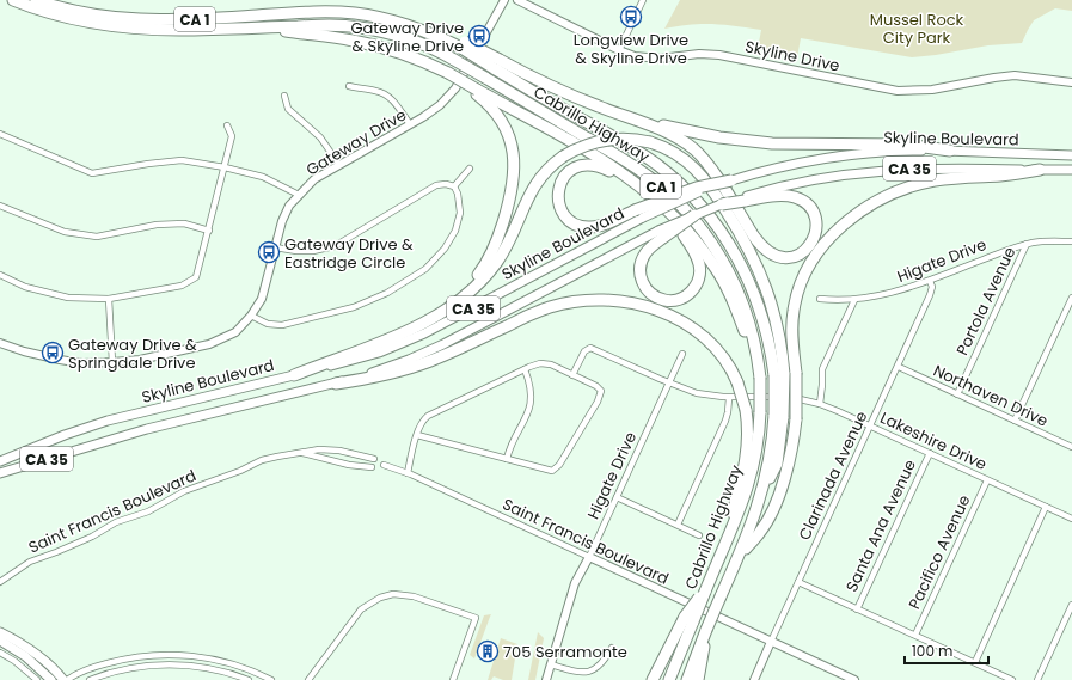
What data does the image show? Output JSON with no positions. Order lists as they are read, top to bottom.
{
  "streets": {
    "highway": ["CA 1", "Cabrillo Highway"],
    "main road": ["Skyline Boulevard", "CA 35"],
    "street": [
      "Skyline Drive",
      "Gateway Drive",
      "Higate Drive",
      "Portola Avenue",
      "Northaven Drive",
      "Lakeshire Drive",
      "Clarinada Avenue",
      "Saint Francis Boulevard",
      "Santa Ana Avenue",
      "Pacifico Avenue"
    ]
  },
  "crossings": [
    ["CA 1", "Cabrillo Highway"],
    ["Higate Drive", "Portola Avenue"],
    ["Higate Drive", "Lakeshire Drive"],
    ["Higate Drive", "Clarinada Avenue"],
    ["Higate Drive", "Saint Francis Boulevard"],
    ["Portola Avenue", "Northaven Drive"],
    ["Northaven Drive", "Clarinada Avenue"],
    ["Lakeshire Drive", "Clarinada Avenue"],
    ["Lakeshire Drive", "Santa Ana Avenue"],
    ["Lakeshire Drive", "Pacifico Avenue"],
    ["Clarinada Avenue", "Saint Francis Boulevard"]
  ],
  "parks": ["Mussel Rock City Park"],
  "places": {
    "bus stop": [
      "Longview Drive & Skyline Drive",
      "Gateway Drive & Skyline Drive",
      "Gateway Drive & Eastridge Circle",
      "Gateway Drive & Springdale Drive"
    ],
    "building": ["705 Serramonte"]
  },
  "scale_bar": "100 m"
}
